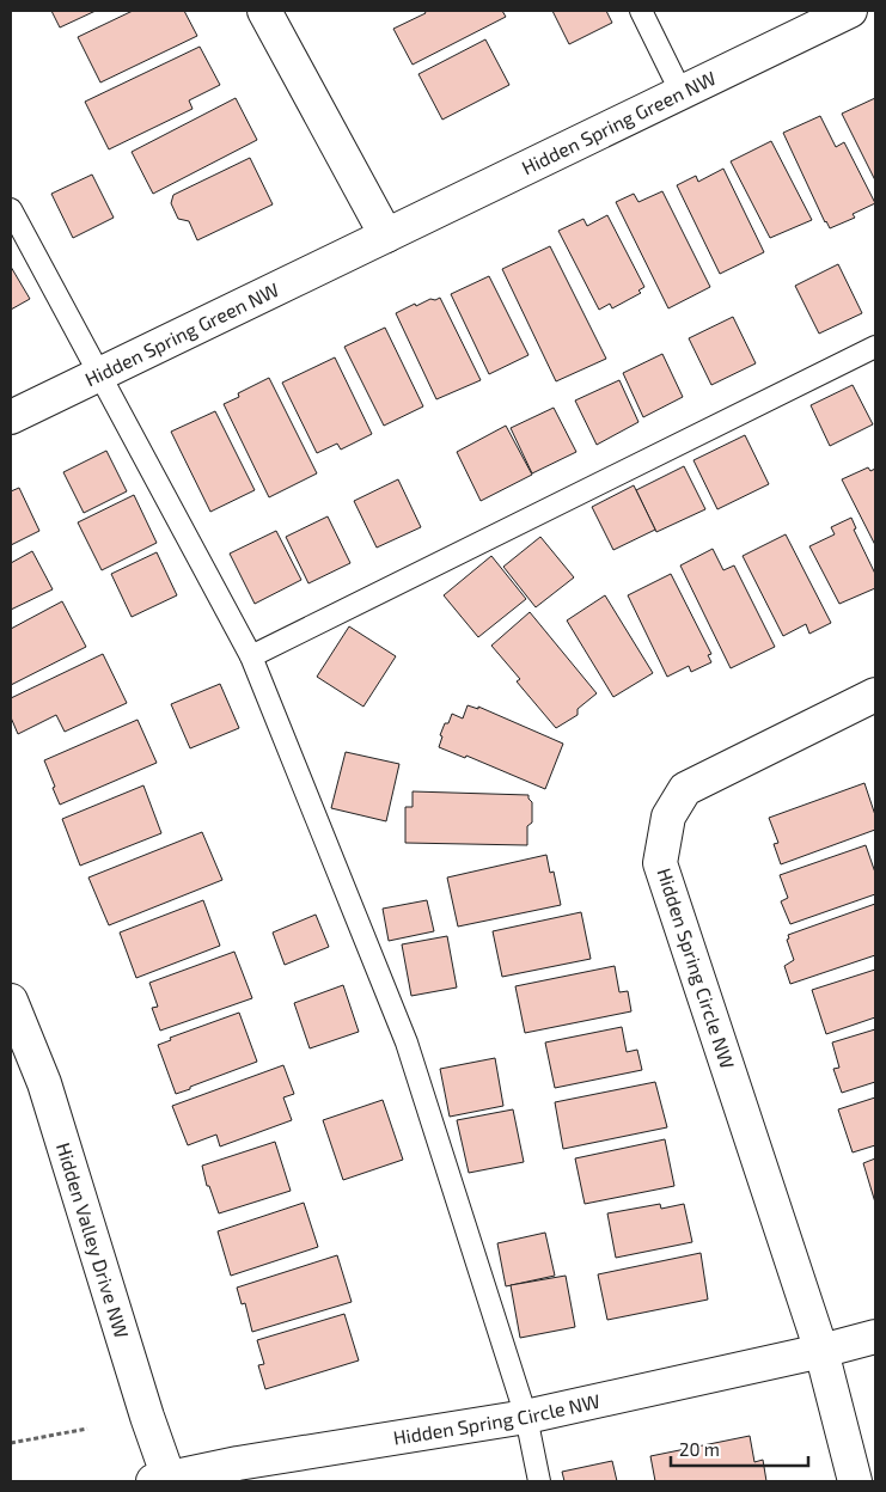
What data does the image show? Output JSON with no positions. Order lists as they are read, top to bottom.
{
  "streets": {
    "street": ["Hidden Spring Green NW", "Hidden Spring Circle NW", "Hidden Valley Drive NW"]
  },
  "crossings": [
    ["Hidden Spring Circle NW", "Hidden Valley Drive NW"]
  ],
  "scale_bar": "20 m"
}
